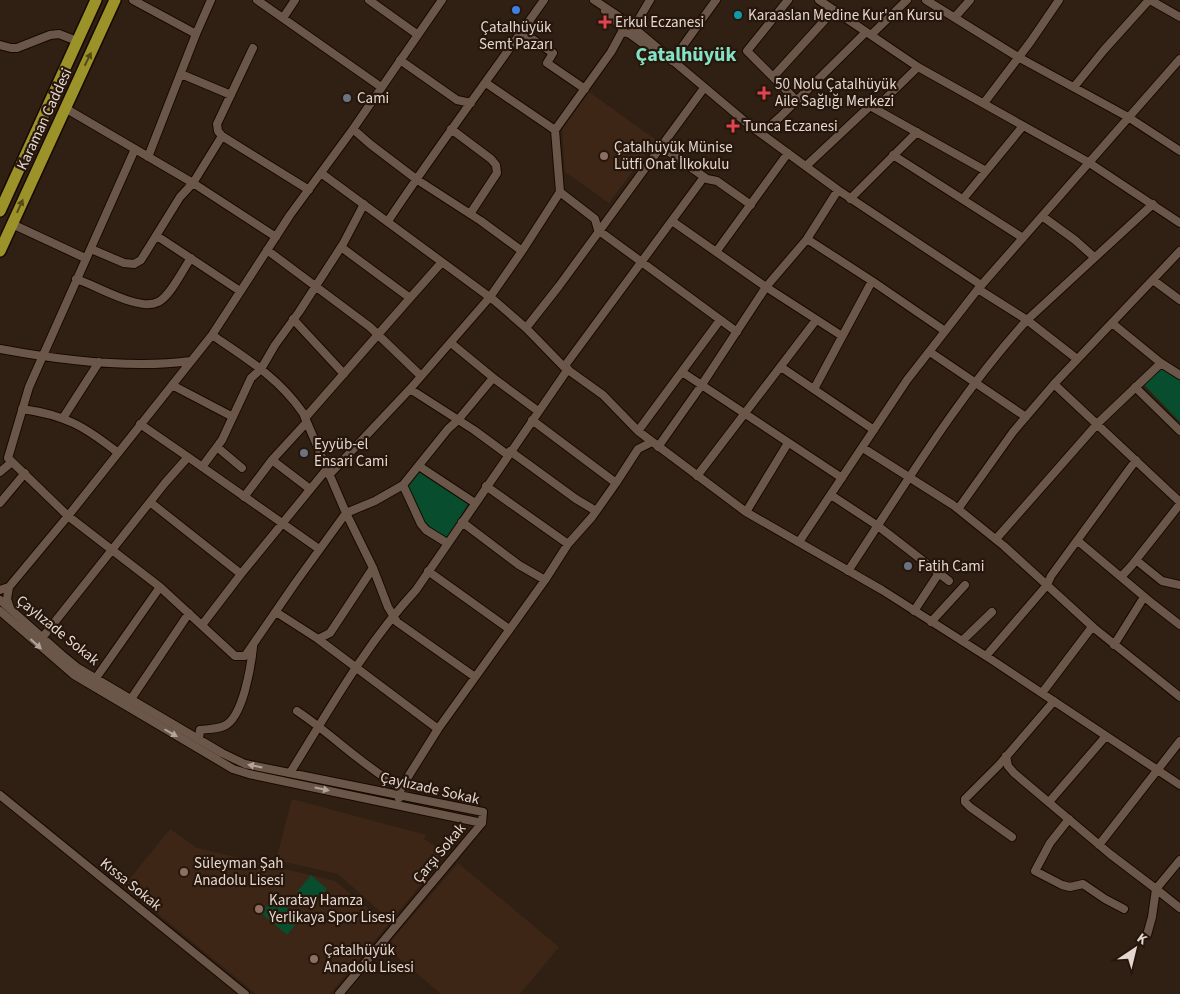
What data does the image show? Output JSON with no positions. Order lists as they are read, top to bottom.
{
  "streets": {
    "highway": ["Karaman Caddesi"],
    "street": ["Çaylızade Sokak", "Çarşı Sokak", "Kıssa Sokak"]
  },
  "crossings": [
    ["Çaylızade Sokak", "Çarşı Sokak"]
  ],
  "districts": ["Çatalhüyük"],
  "places": {
    "other": [
      "Çatalhüyük Semt Pazarı",
      "Karaaslan Medine Kur'an Kursu",
      "Cami",
      "Çatalhüyük Münise Lütfi Onat İlkokulu",
      "Eyyüb-el Ensari Cami",
      "Fatih Cami",
      "Süleyman Şah Anadolu Lisesi",
      "Karatay Hamza Yerlikaya Spor Lisesi",
      "Çatalhüyük Anadolu Lisesi"
    ],
    "health": ["Erkul Eczanesi", "50 Nolu Çatalhüyük Aile Sağlığı Merkezi", "Tunca Eczanesi"]
  },
  "north": "top right"
}
